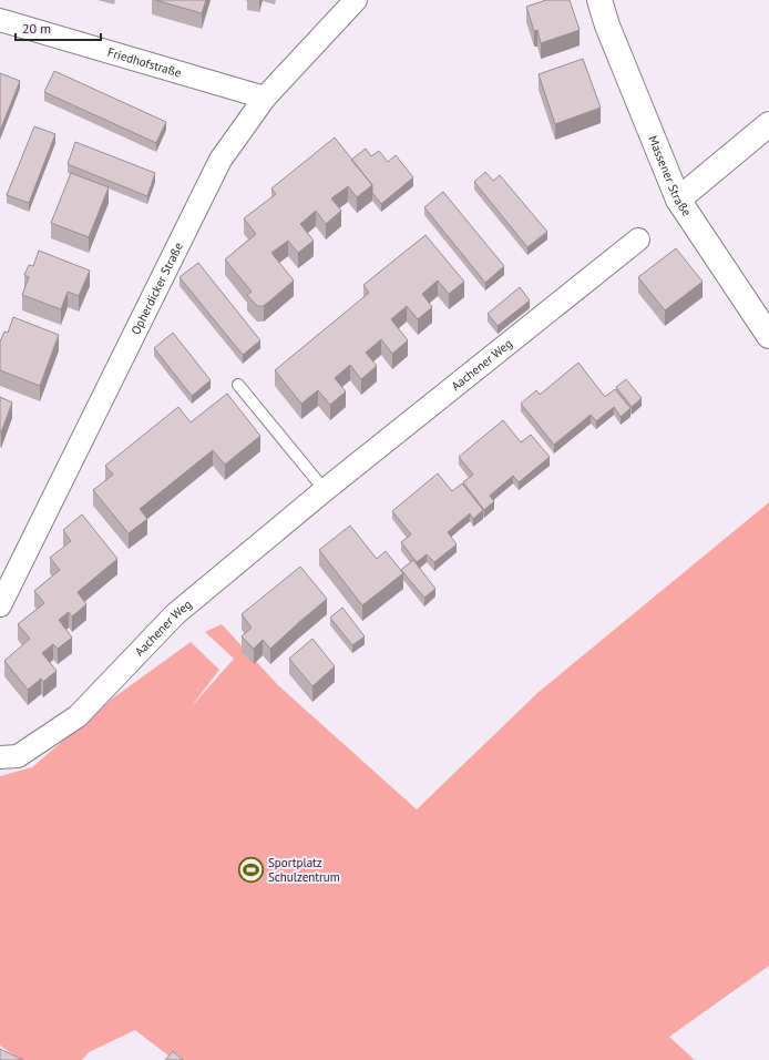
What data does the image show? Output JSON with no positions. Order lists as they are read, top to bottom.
{
  "streets": {
    "street": [
      "Friedhofstraße",
      "Massener Straße",
      "Opherdicker Straße",
      "Aachener Weg"
    ]
  },
  "crossings": [
    ["Friedhofstraße", "Opherdicker Straße"]
  ],
  "places": {
    "sports": ["Sportplatz Schulzentrum"]
  },
  "scale_bar": "20 m"
}
